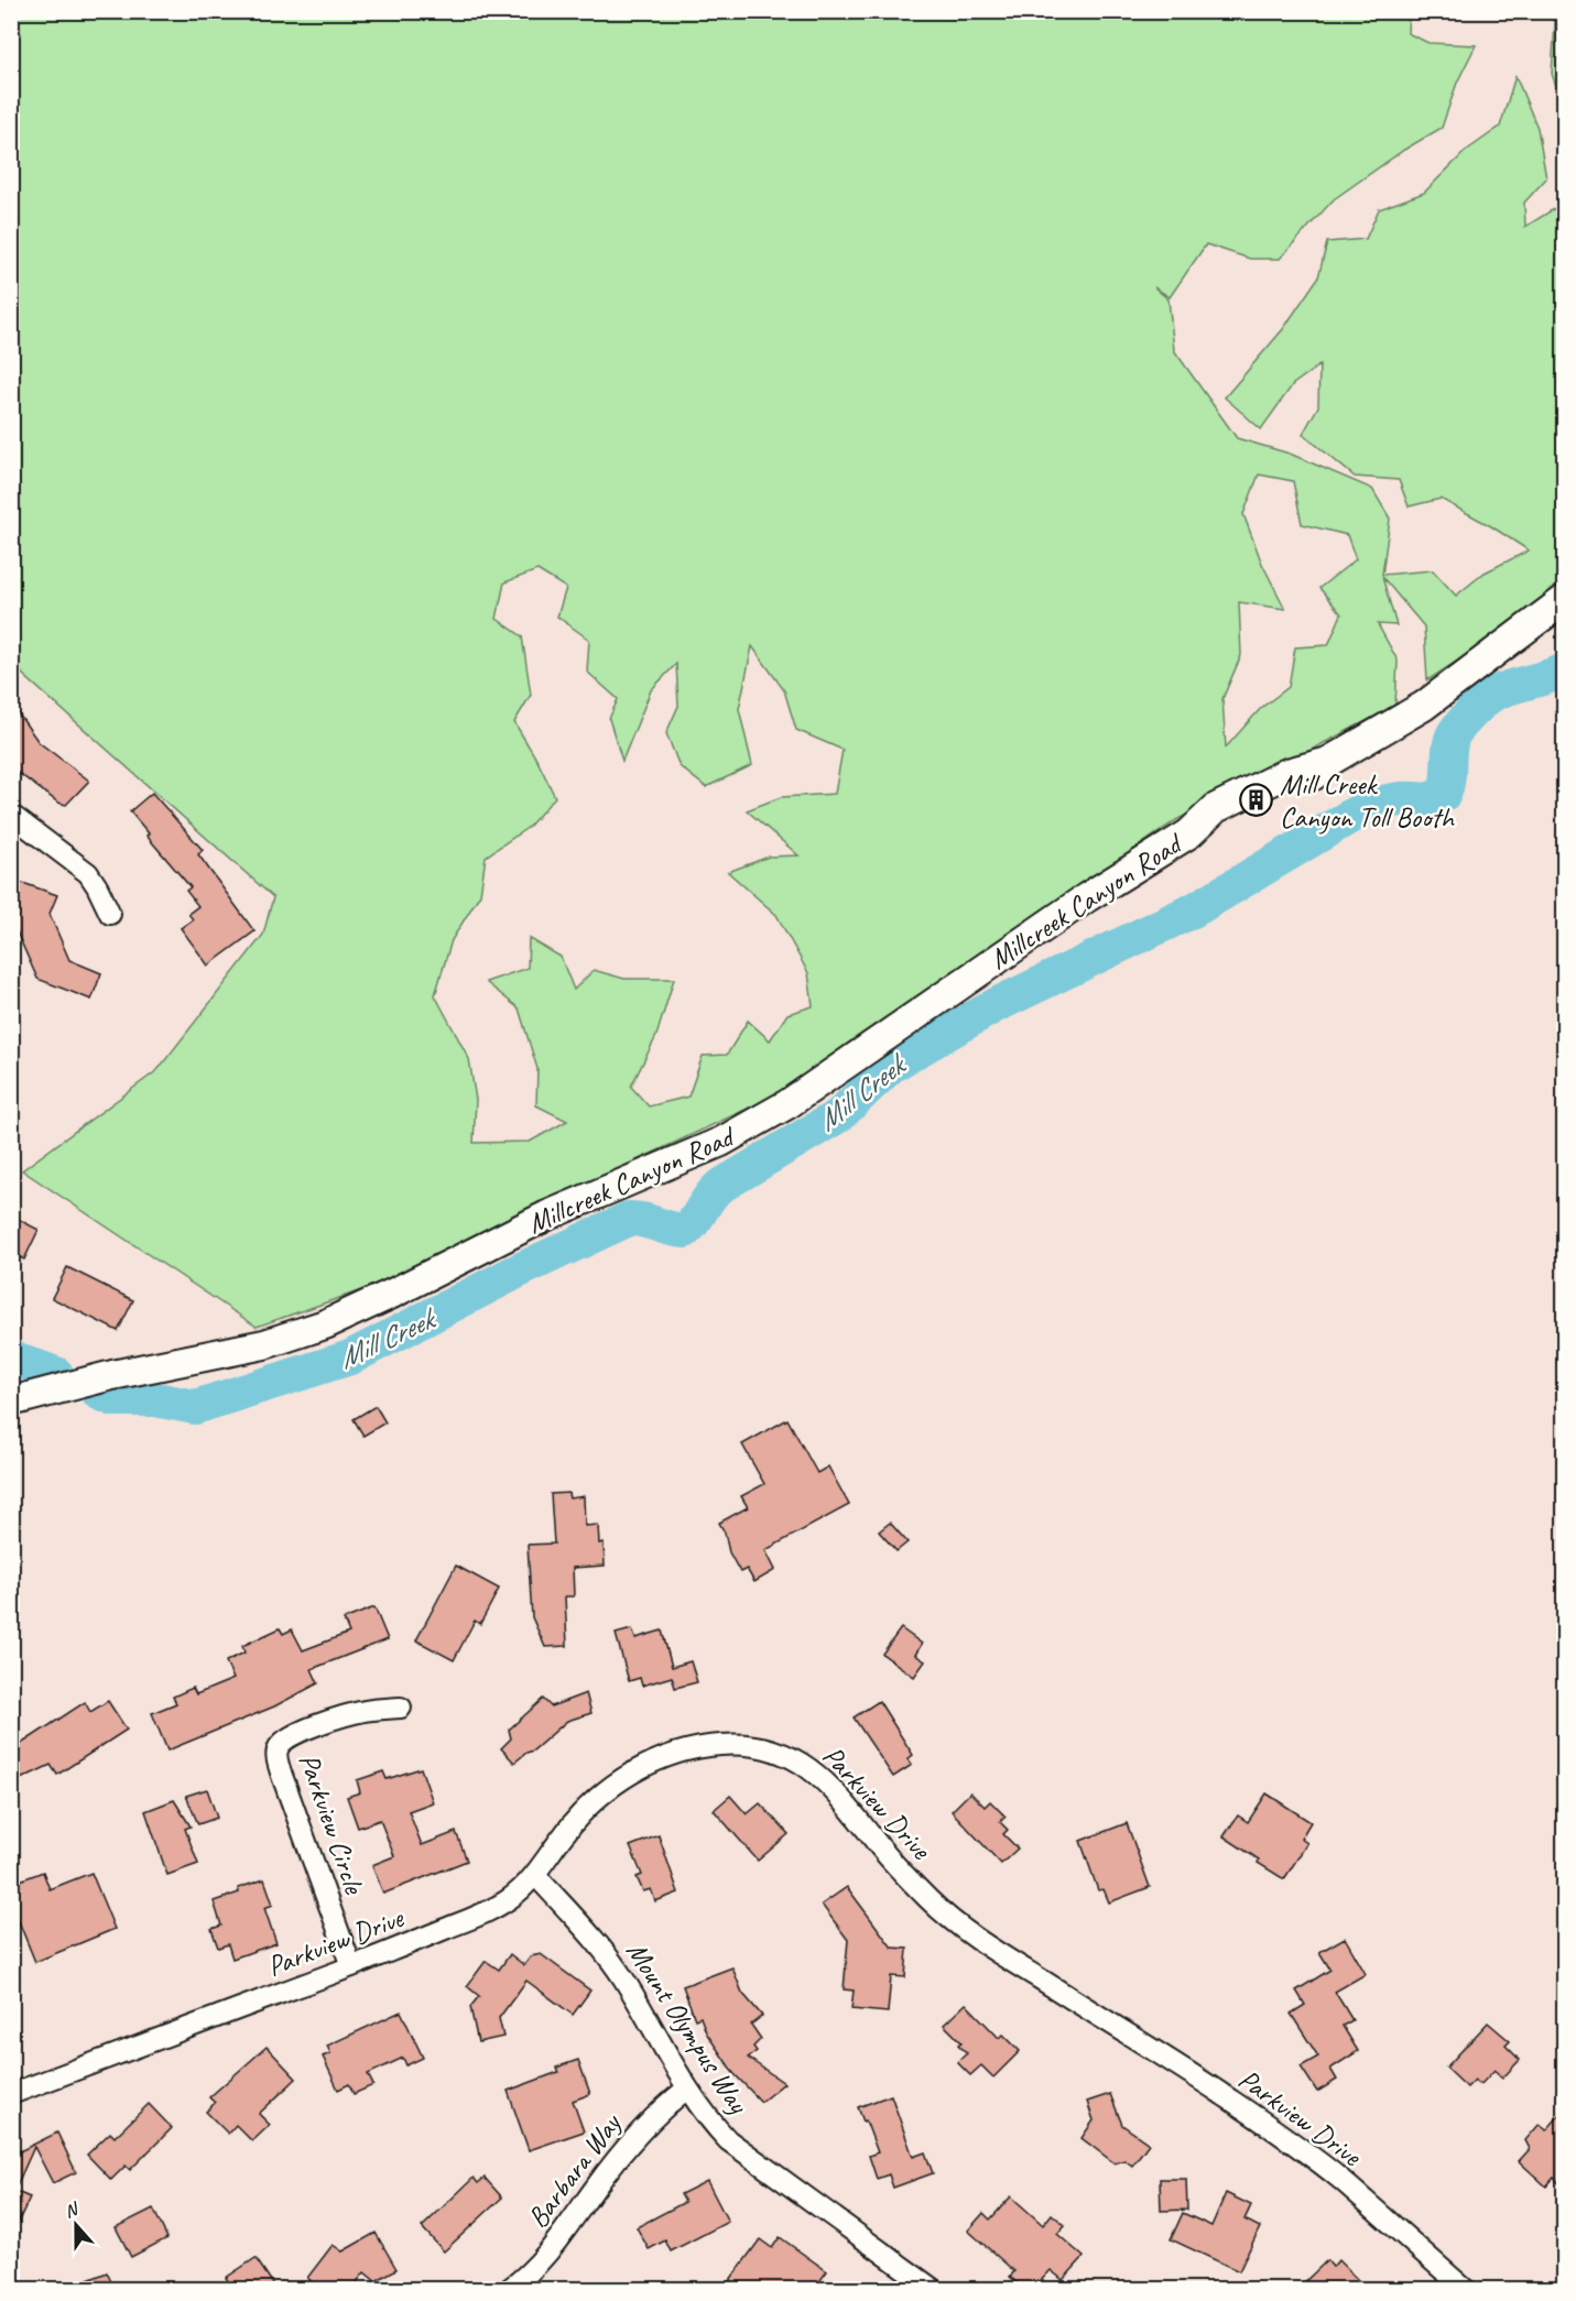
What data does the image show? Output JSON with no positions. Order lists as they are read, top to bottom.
{
  "streets": {
    "street": [
      "Millcreek Canyon Road",
      "Parkview Drive",
      "Parkview Circle",
      "Mount Olympus Way",
      "Barbara Way"
    ]
  },
  "crossings": [
    ["Parkview Drive", "Parkview Circle"],
    ["Parkview Drive", "Mount Olympus Way"],
    ["Mount Olympus Way", "Barbara Way"]
  ],
  "water": ["Mill Creek"],
  "places": {
    "building": ["Mill Creek Canyon Toll Booth"]
  },
  "north": "top"
}
